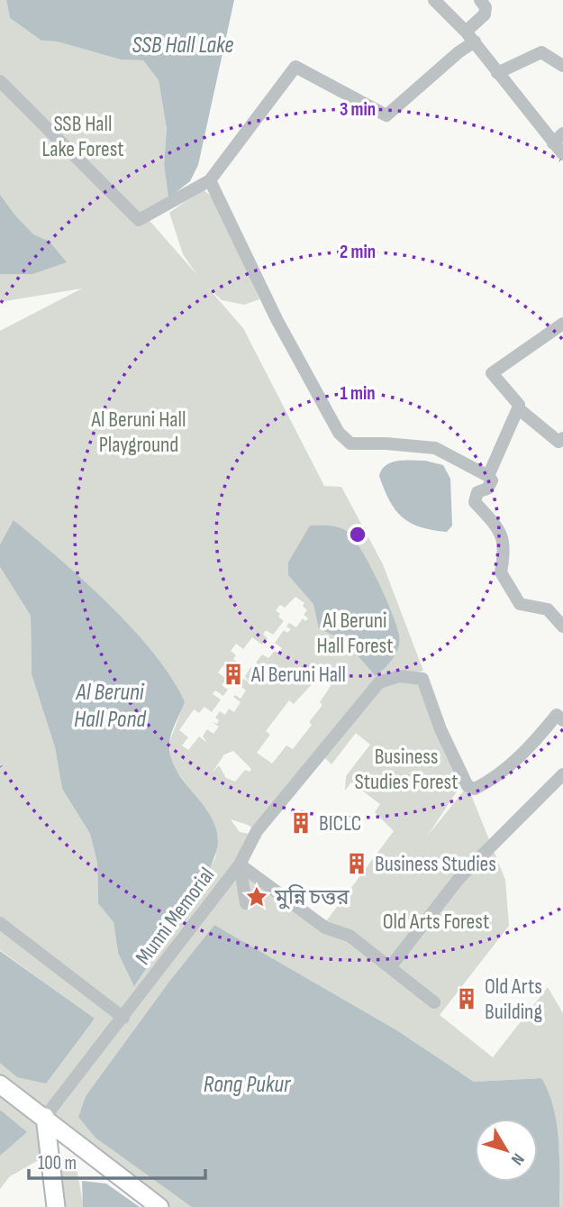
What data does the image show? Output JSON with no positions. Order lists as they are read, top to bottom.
{
  "streets": {
    "street": ["Munni Memorial"]
  },
  "water": ["SSB Hall Lake", "Al Beruni Hall Pond", "Rong Pukur"],
  "parks": [
    "SSB Hall Lake Forest",
    "Al Beruni Hall Playground",
    "Al Beruni Hall Forest",
    "Business Studies Forest",
    "Old Arts Forest"
  ],
  "places": {
    "building": [
      "Al Beruni Hall",
      "BICLC",
      "Business Studies",
      "Old Arts Building"
    ],
    "place": ["মুন্নি চত্তর"]
  },
  "scale_bar": "100 m",
  "north": "bottom right",
  "rings": ["3 min", "2 min", "1 min"]
}
